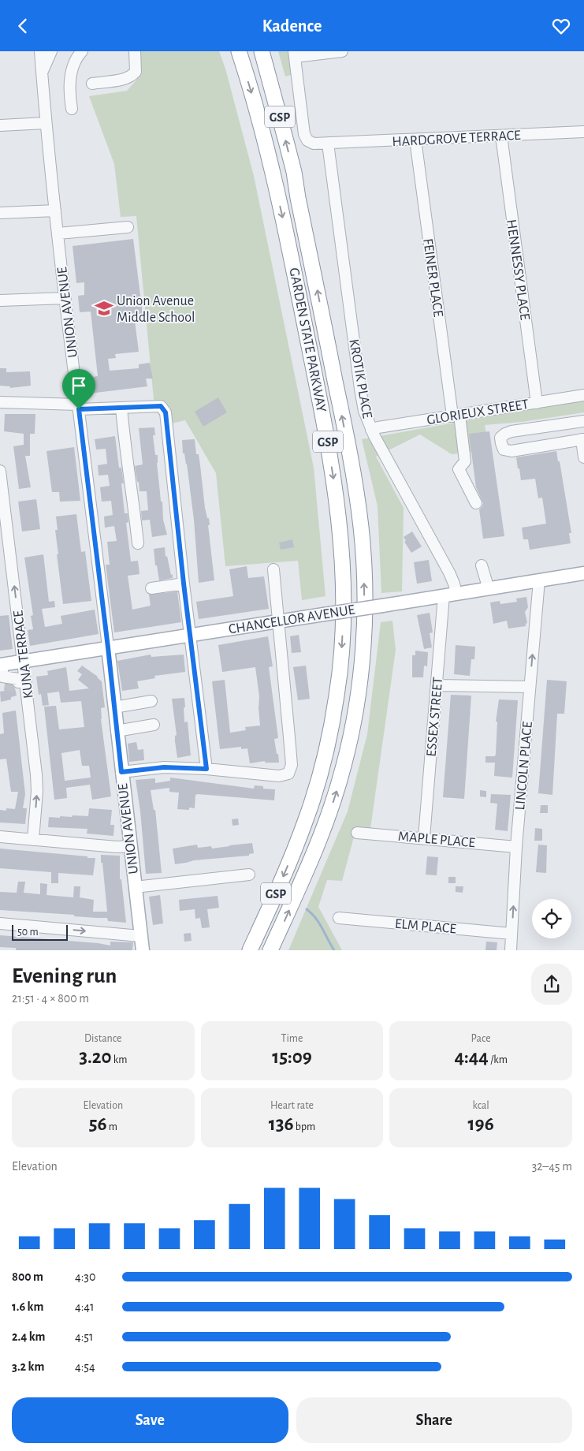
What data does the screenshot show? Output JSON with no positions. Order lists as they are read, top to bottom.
{
  "streets": {
    "highway": ["GSP", "GARDEN STATE PARKWAY"],
    "main road": ["UNION AVENUE", "CHANCELLOR AVENUE"],
    "street": [
      "HARDGROVE TERRACE",
      "HENNESSY PLACE",
      "FEINER PLACE",
      "KROTIK PLACE",
      "GLORIEUX STREET",
      "KUNA TERRACE",
      "ESSEX STREET",
      "LINCOLN PLACE",
      "MAPLE PLACE",
      "ELM PLACE"
    ]
  },
  "crossings": [
    ["HARDGROVE TERRACE", "HENNESSY PLACE"],
    ["HARDGROVE TERRACE", "FEINER PLACE"],
    ["HARDGROVE TERRACE", "KROTIK PLACE"],
    ["HENNESSY PLACE", "GLORIEUX STREET"],
    ["FEINER PLACE", "GLORIEUX STREET"],
    ["UNION AVENUE", "CHANCELLOR AVENUE"],
    ["KROTIK PLACE", "GLORIEUX STREET"],
    ["KROTIK PLACE", "CHANCELLOR AVENUE"],
    ["KROTIK PLACE", "ESSEX STREET"],
    ["CHANCELLOR AVENUE", "KUNA TERRACE"],
    ["CHANCELLOR AVENUE", "ESSEX STREET"],
    ["CHANCELLOR AVENUE", "LINCOLN PLACE"],
    ["ESSEX STREET", "MAPLE PLACE"],
    ["LINCOLN PLACE", "MAPLE PLACE"],
    ["LINCOLN PLACE", "ELM PLACE"]
  ],
  "one_way": ["KUNA TERRACE", "LINCOLN PLACE"],
  "places": {
    "school or university": ["Union Avenue Middle School"]
  },
  "scale_bar": "50 m",
  "page": {
    "header": "Kadence",
    "scale": "50 m",
    "heading": ["Evening run", "21:51 · 4 × 800 m"],
    "stats": [
      ["Distance", "3.20 km"],
      ["Time", "15:09"],
      ["Pace", "4:44 /km"],
      ["Elevation", "56 m"],
      ["Heart rate", "136 bpm"],
      ["kcal", "196"]
    ],
    "chart": ["Elevation", "32–45 m"],
    "list": [
      {
        "name": "800 m",
        "note": "4:30"
      },
      {
        "name": "1.6 km",
        "note": "4:41"
      },
      {
        "name": "2.4 km",
        "note": "4:51"
      },
      {
        "name": "3.2 km",
        "note": "4:54"
      }
    ],
    "buttons": ["Save", "Share"]
  }
}
